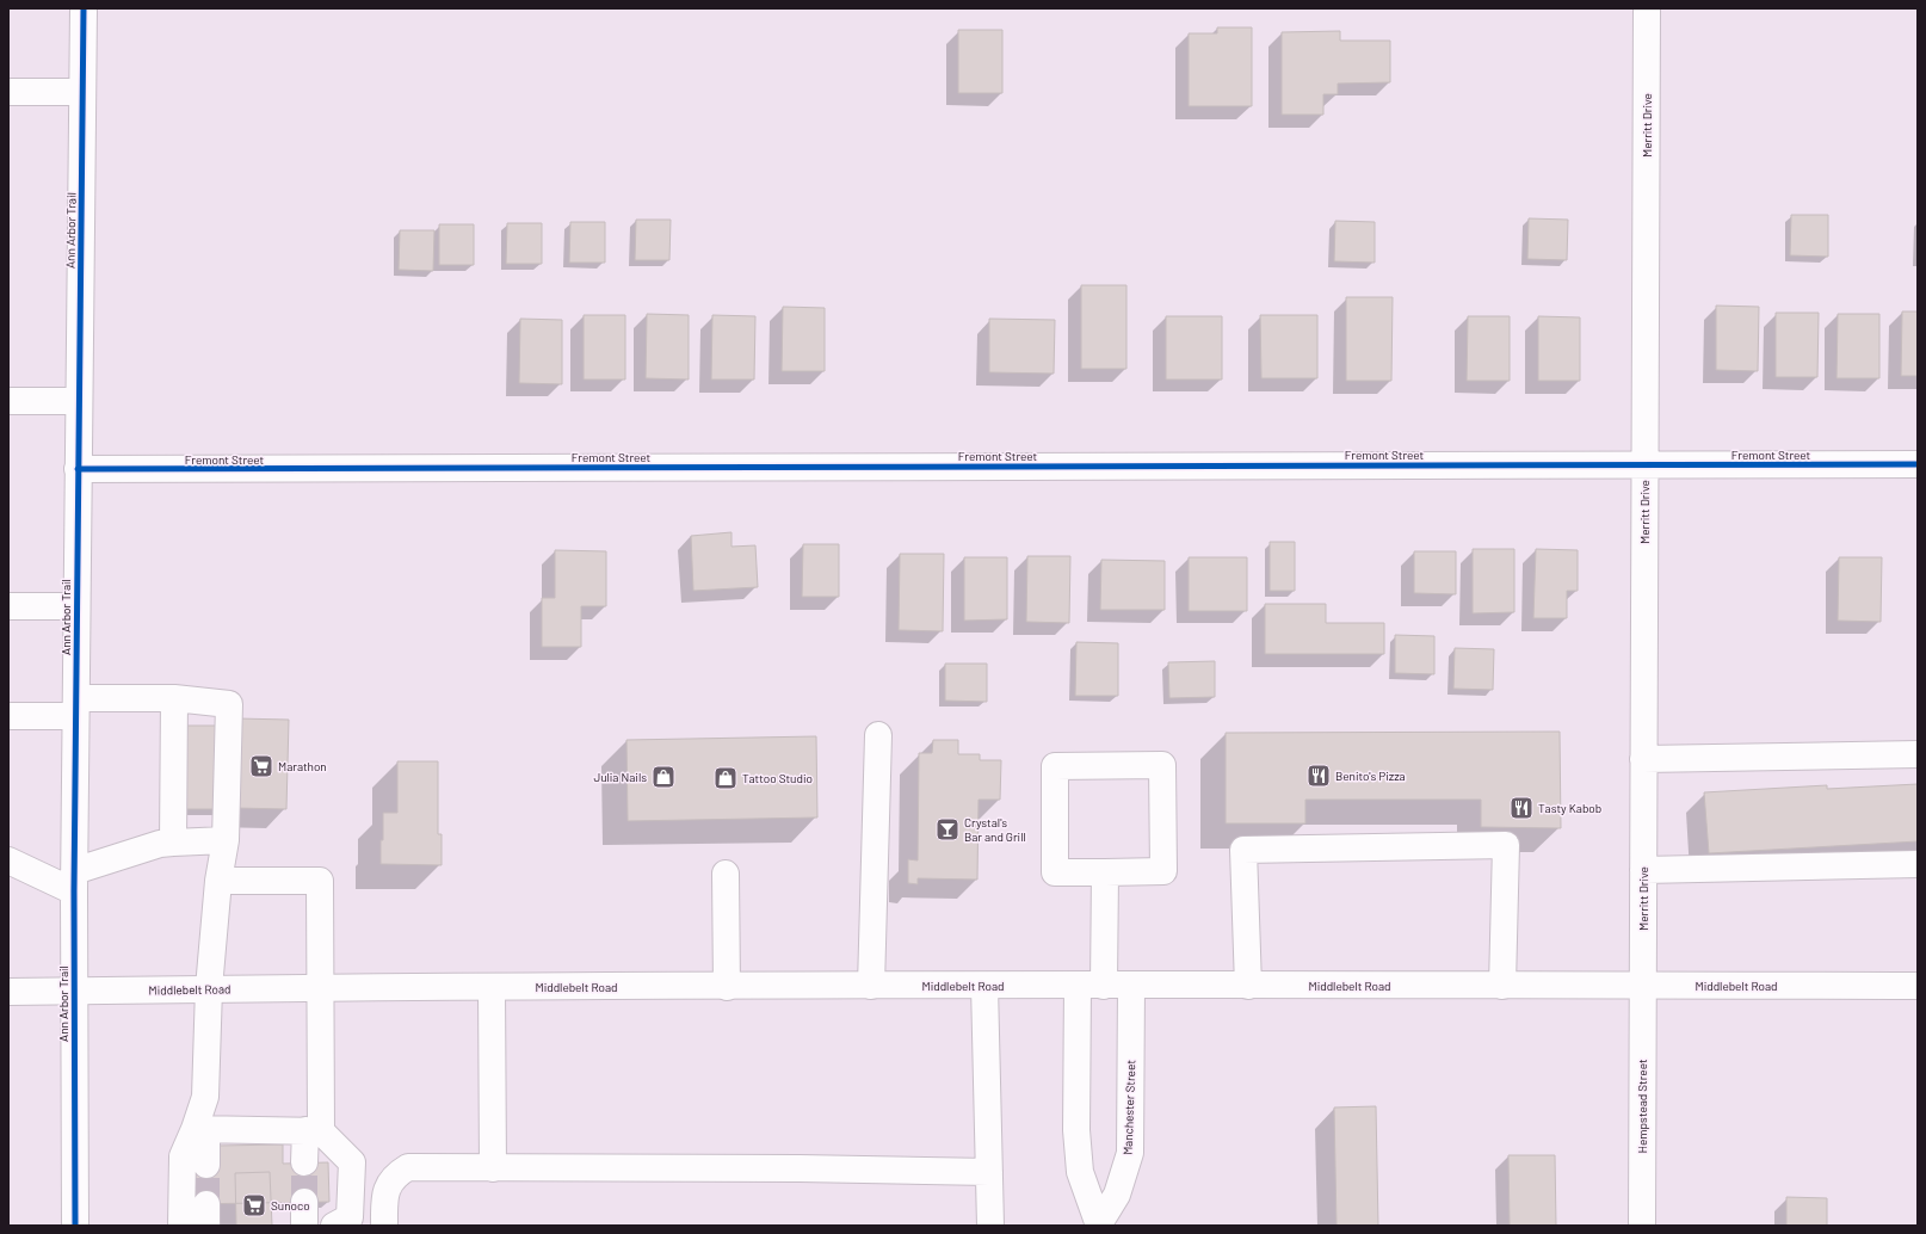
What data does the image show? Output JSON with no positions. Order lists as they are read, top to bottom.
{
  "streets": {
    "street": [
      "Merritt Drive",
      "Ann Arbor Trail",
      "Fremont Street",
      "Middlebelt Road",
      "Hempstead Street",
      "Manchester Street"
    ]
  },
  "crossings": [
    ["Merritt Drive", "Fremont Street"],
    ["Merritt Drive", "Middlebelt Road"],
    ["Merritt Drive", "Hempstead Street"],
    ["Ann Arbor Trail", "Fremont Street"],
    ["Ann Arbor Trail", "Middlebelt Road"],
    ["Middlebelt Road", "Hempstead Street"],
    ["Middlebelt Road", "Manchester Street"]
  ],
  "places": {
    "supermarket": ["Marathon", "Sunoco"],
    "restaurant": ["Benito's Pizza", "Tasty Kabob"],
    "shop": ["Julia Nails", "Tattoo Studio"],
    "bar": ["Crystal's Bar and Grill"]
  }
}
